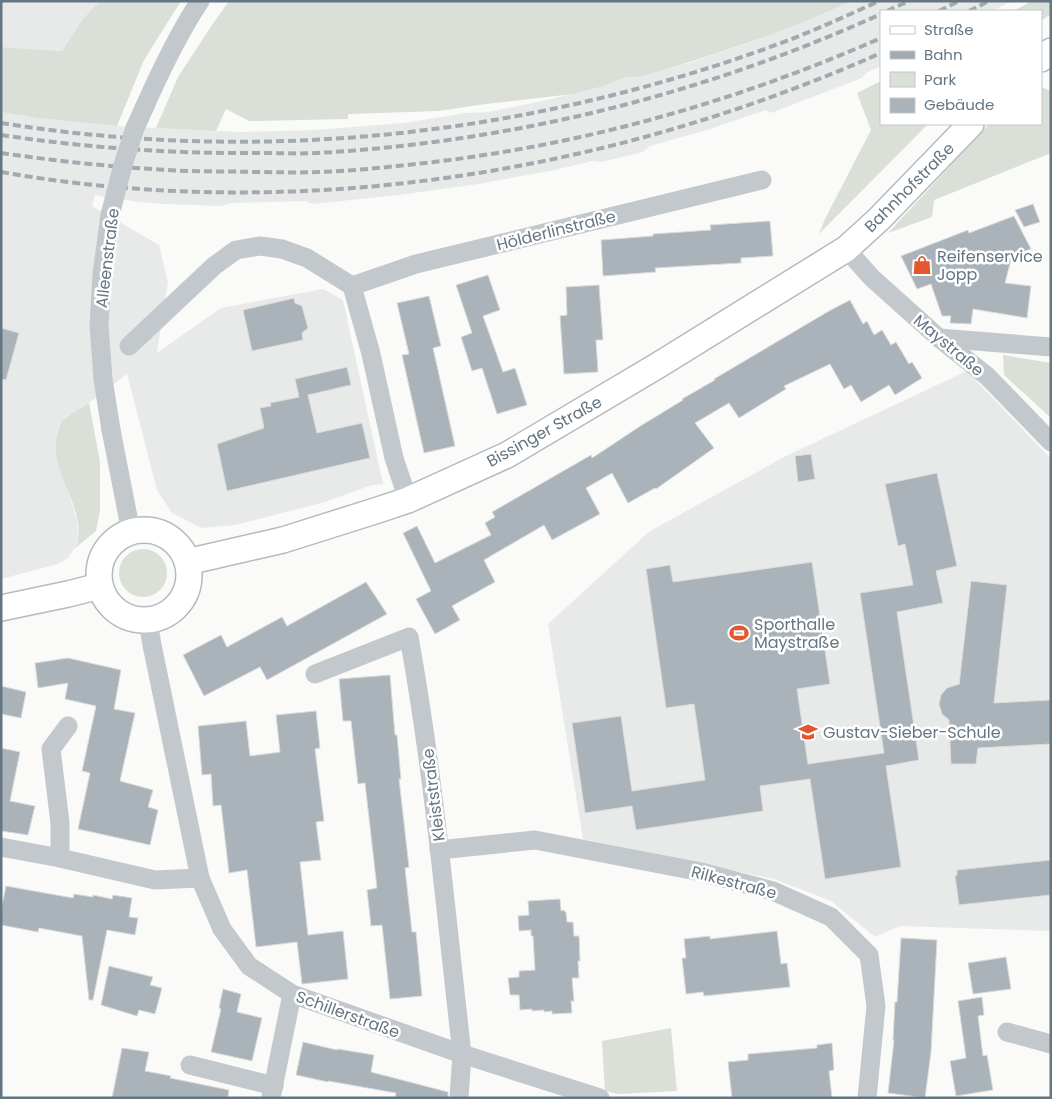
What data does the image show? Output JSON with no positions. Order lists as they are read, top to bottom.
{
  "streets": {
    "main road": ["Bahnhofstraße", "Bissinger Straße"],
    "street": [
      "Hölderlinstraße",
      "Alleenstraße",
      "Maystraße",
      "Kleiststraße",
      "Rilkestraße",
      "Schillerstraße"
    ]
  },
  "crossings": [
    ["Bahnhofstraße", "Maystraße"],
    ["Bahnhofstraße", "Bissinger Straße"],
    ["Alleenstraße", "Bissinger Straße"],
    ["Alleenstraße", "Schillerstraße"],
    ["Maystraße", "Bissinger Straße"],
    ["Bissinger Straße", "Schillerstraße"],
    ["Kleiststraße", "Rilkestraße"],
    ["Kleiststraße", "Schillerstraße"]
  ],
  "places": {
    "shop": ["Reifenservice Jopp"],
    "sports": ["Sporthalle Maystraße"],
    "school or university": ["Gustav-Sieber-Schule"]
  },
  "legend": [
    "Straße",
    "Bahn",
    "Park",
    "Gebäude"
  ]
}
